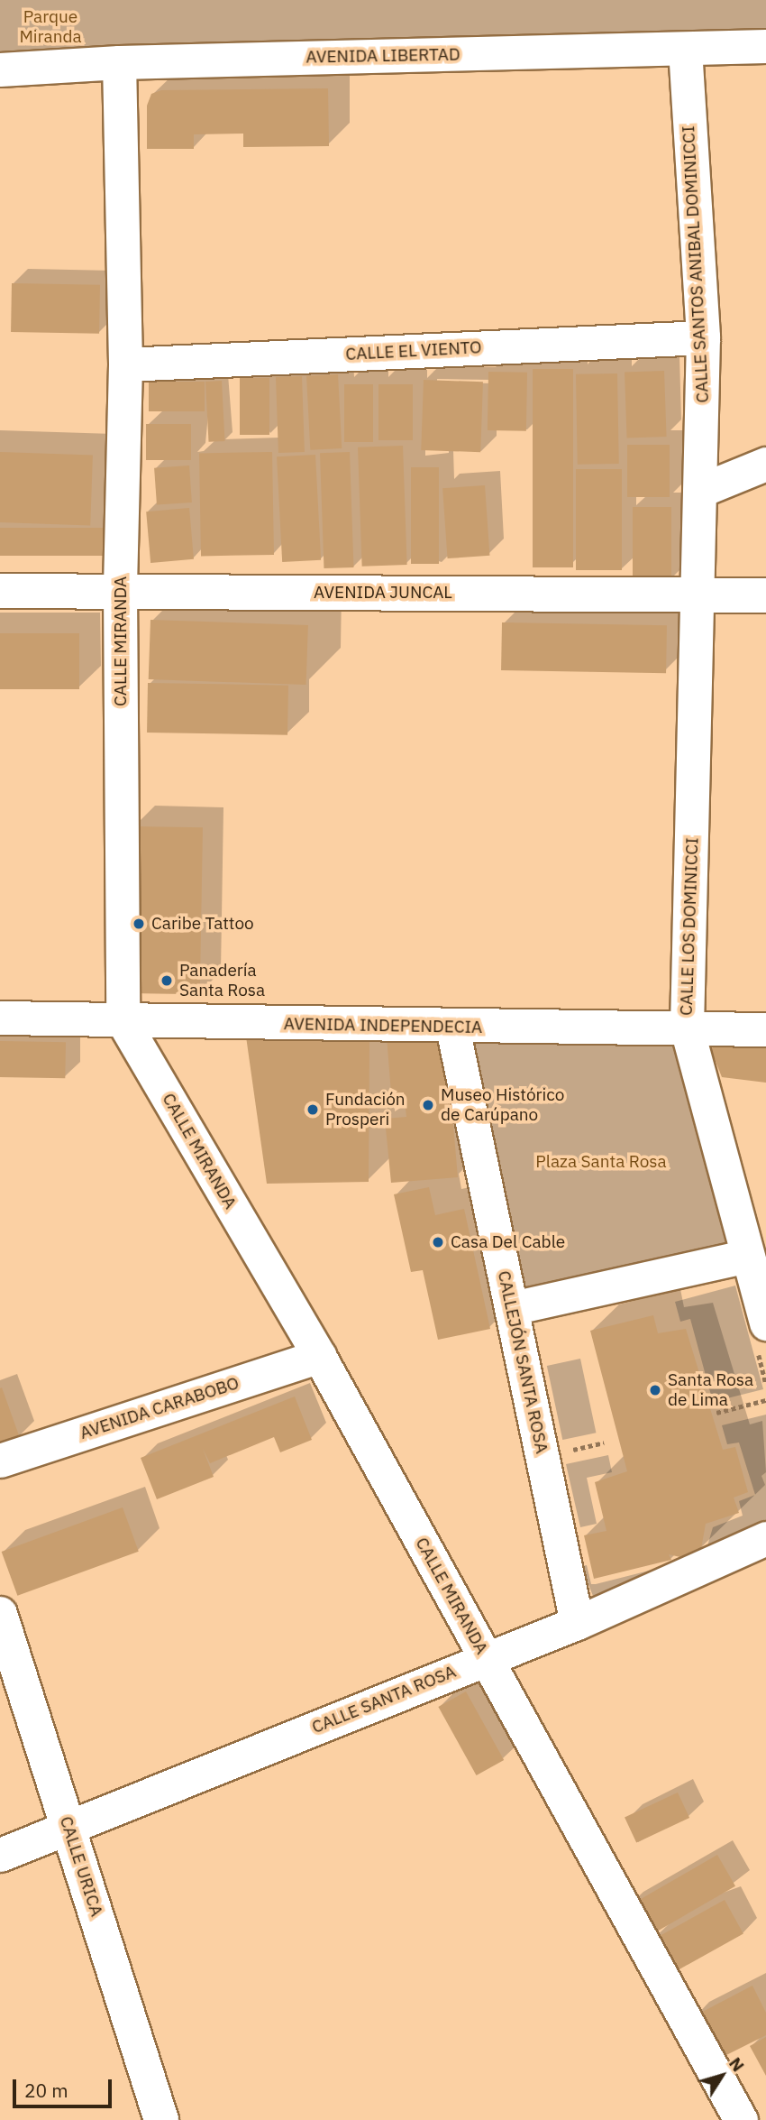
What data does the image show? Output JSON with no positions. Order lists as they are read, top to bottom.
{
  "streets": {
    "main road": ["AVENIDA JUNCAL", "CALLE URICA"],
    "street": [
      "AVENIDA LIBERTAD",
      "CALLE SANTOS ANIBAL DOMINICCI",
      "CALLE EL VIENTO",
      "CALLE MIRANDA",
      "CALLE LOS DOMINICCI",
      "AVENIDA INDEPENDECIA",
      "CALLEJÓN SANTA ROSA",
      "AVENIDA CARABOBO",
      "CALLE SANTA ROSA"
    ]
  },
  "crossings": [
    ["AVENIDA LIBERTAD", "CALLE SANTOS ANIBAL DOMINICCI"],
    ["AVENIDA LIBERTAD", "CALLE MIRANDA"],
    ["CALLE SANTOS ANIBAL DOMINICCI", "CALLE EL VIENTO"],
    ["CALLE SANTOS ANIBAL DOMINICCI", "AVENIDA JUNCAL"],
    ["CALLE SANTOS ANIBAL DOMINICCI", "CALLE LOS DOMINICCI"],
    ["CALLE EL VIENTO", "CALLE MIRANDA"],
    ["AVENIDA JUNCAL", "CALLE MIRANDA"],
    ["AVENIDA JUNCAL", "CALLE LOS DOMINICCI"],
    ["CALLE MIRANDA", "AVENIDA INDEPENDECIA"],
    ["CALLE MIRANDA", "AVENIDA CARABOBO"],
    ["CALLE MIRANDA", "CALLE SANTA ROSA"],
    ["CALLE LOS DOMINICCI", "AVENIDA INDEPENDECIA"],
    ["AVENIDA INDEPENDECIA", "CALLEJÓN SANTA ROSA"],
    ["CALLEJÓN SANTA ROSA", "CALLE SANTA ROSA"],
    ["CALLE SANTA ROSA", "CALLE URICA"]
  ],
  "parks": ["Parque Miranda", "Plaza Santa Rosa"],
  "places": [
    "Caribe Tattoo",
    "Panadería Santa Rosa",
    "Museo Histórico de Carúpano",
    "Fundación Prosperi",
    "Casa Del Cable",
    "Santa Rosa de Lima"
  ],
  "scale_bar": "20 m",
  "north": "top right"
}
